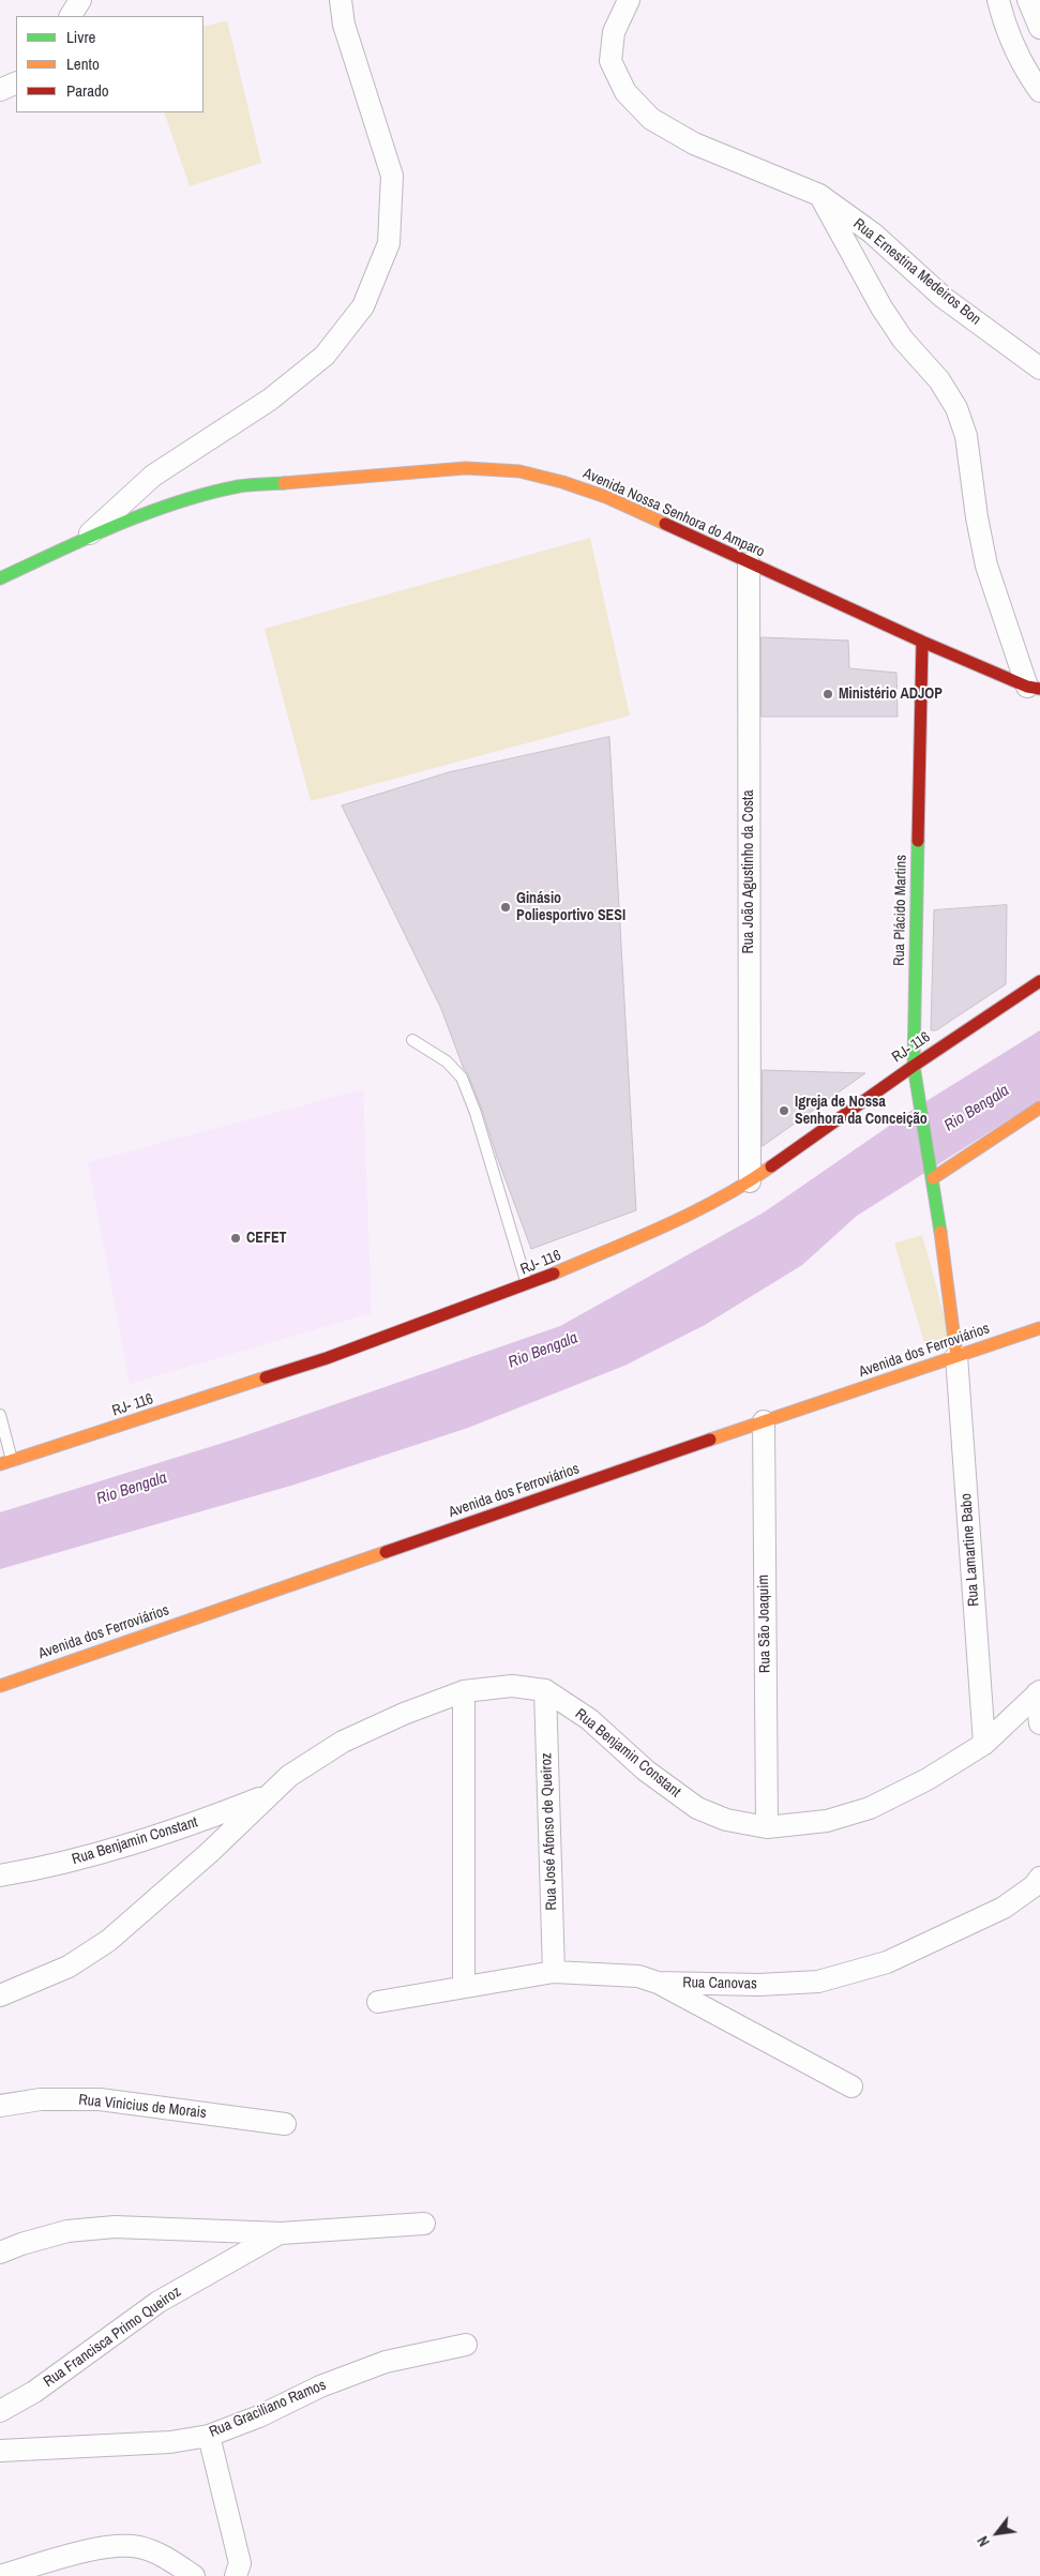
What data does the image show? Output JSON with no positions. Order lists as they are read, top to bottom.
{
  "streets": {
    "main road": [
      "Avenida Nossa Senhora do Amparo",
      "Rua Plácido Martins",
      "RJ- 116",
      "Avenida dos Ferroviários"
    ],
    "street": [
      "Rua Ernestina Medeiros Bon",
      "Rua João Agustinho da Costa",
      "Rua Lamartine Babo",
      "Rua São Joaquim",
      "Rua Benjamin Constant",
      "Rua José Afonso de Queiroz",
      "Rua Canovas",
      "Rua Vinicius de Morais",
      "Rua Francisca Primo Queiroz",
      "Rua Graciliano Ramos"
    ]
  },
  "crossings": [
    ["Avenida Nossa Senhora do Amparo", "Rua João Agustinho da Costa"],
    ["Avenida Nossa Senhora do Amparo", "Rua Plácido Martins"],
    ["Rua João Agustinho da Costa", "RJ- 116"],
    ["Rua Plácido Martins", "RJ- 116"],
    ["Rua Plácido Martins", "Avenida dos Ferroviários"],
    ["Rua Plácido Martins", "Rua Lamartine Babo"],
    ["Avenida dos Ferroviários", "Rua Lamartine Babo"],
    ["Avenida dos Ferroviários", "Rua São Joaquim"],
    ["Rua Lamartine Babo", "Rua Benjamin Constant"],
    ["Rua São Joaquim", "Rua Benjamin Constant"],
    ["Rua Benjamin Constant", "Rua José Afonso de Queiroz"],
    ["Rua José Afonso de Queiroz", "Rua Canovas"]
  ],
  "water": ["Rio Bengala"],
  "places": [
    "Ministério ADJOP",
    "Ginásio Poliesportivo SESI",
    "Igreja de Nossa Senhora da Conceição",
    "CEFET"
  ],
  "legend": ["Livre", "Lento", "Parado"],
  "north": "bottom left"
}
